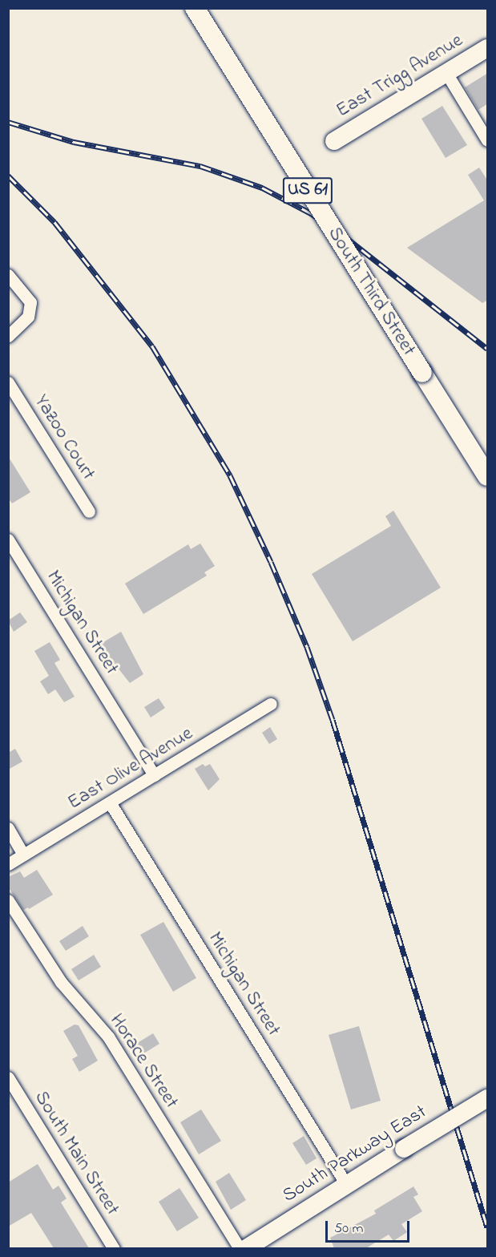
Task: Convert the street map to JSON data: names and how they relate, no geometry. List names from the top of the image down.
{
  "streets": {
    "main road": [
      "East Trigg Avenue",
      "US 61",
      "South Third Street",
      "South Parkway East"
    ],
    "street": [
      "Yazoo Court",
      "Michigan Street",
      "East Olive Avenue",
      "Horace Street",
      "South Main Street"
    ]
  },
  "crossings": [
    ["Michigan Street", "East Olive Avenue"],
    ["Michigan Street", "South Parkway East"]
  ],
  "scale_bar": "50 m"
}
